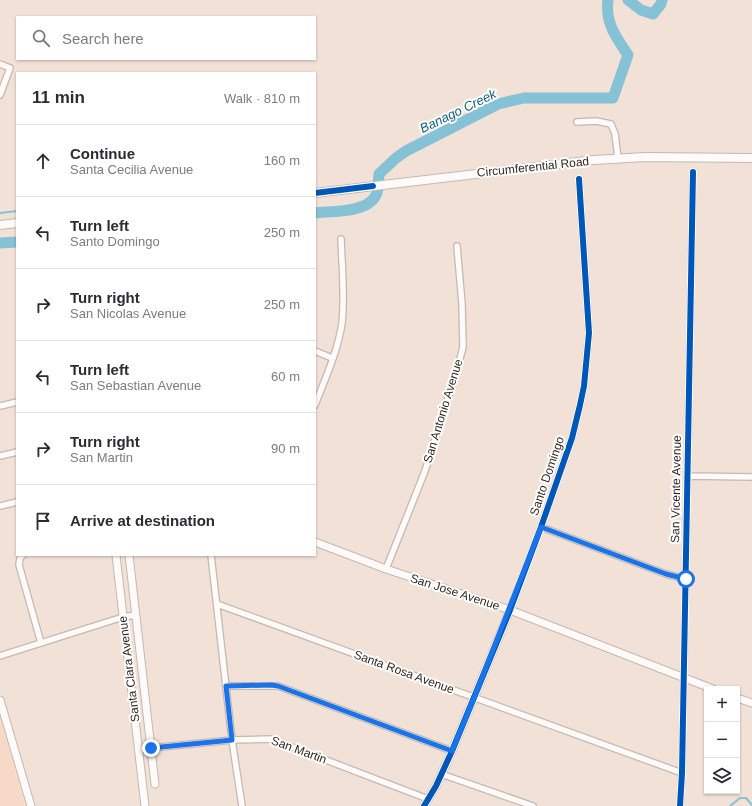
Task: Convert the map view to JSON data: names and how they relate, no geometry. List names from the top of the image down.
{
  "streets": {
    "main road": ["Circumferential Road"],
    "street": [
      "San Antonio Avenue",
      "Santo Domingo",
      "San Vicente Avenue",
      "San Jose Avenue",
      "Santa Clara Avenue",
      "Santa Rosa Avenue",
      "San Martin"
    ]
  },
  "crossings": [
    ["San Antonio Avenue", "San Jose Avenue"],
    ["Santo Domingo", "San Jose Avenue"],
    ["Santo Domingo", "Santa Rosa Avenue"],
    ["Santo Domingo", "San Martin"],
    ["San Vicente Avenue", "San Jose Avenue"],
    ["San Vicente Avenue", "Santa Rosa Avenue"],
    ["Santa Clara Avenue", "San Martin"]
  ],
  "water": ["Banago Creek"],
  "page": {
    "search": "Search here",
    "heading": ["11 min", "Walk · 810 m"],
    "list": [
      ["Continue", "Santa Cecilia Avenue", "160 m"],
      ["Turn left", "Santo Domingo", "250 m"],
      ["Turn right", "San Nicolas Avenue", "250 m"],
      ["Turn left", "San Sebastian Avenue", "60 m"],
      ["Turn right", "San Martin", "90 m"],
      "Arrive at destination"
    ],
    "map_buttons": ["+", "−"]
  }
}
